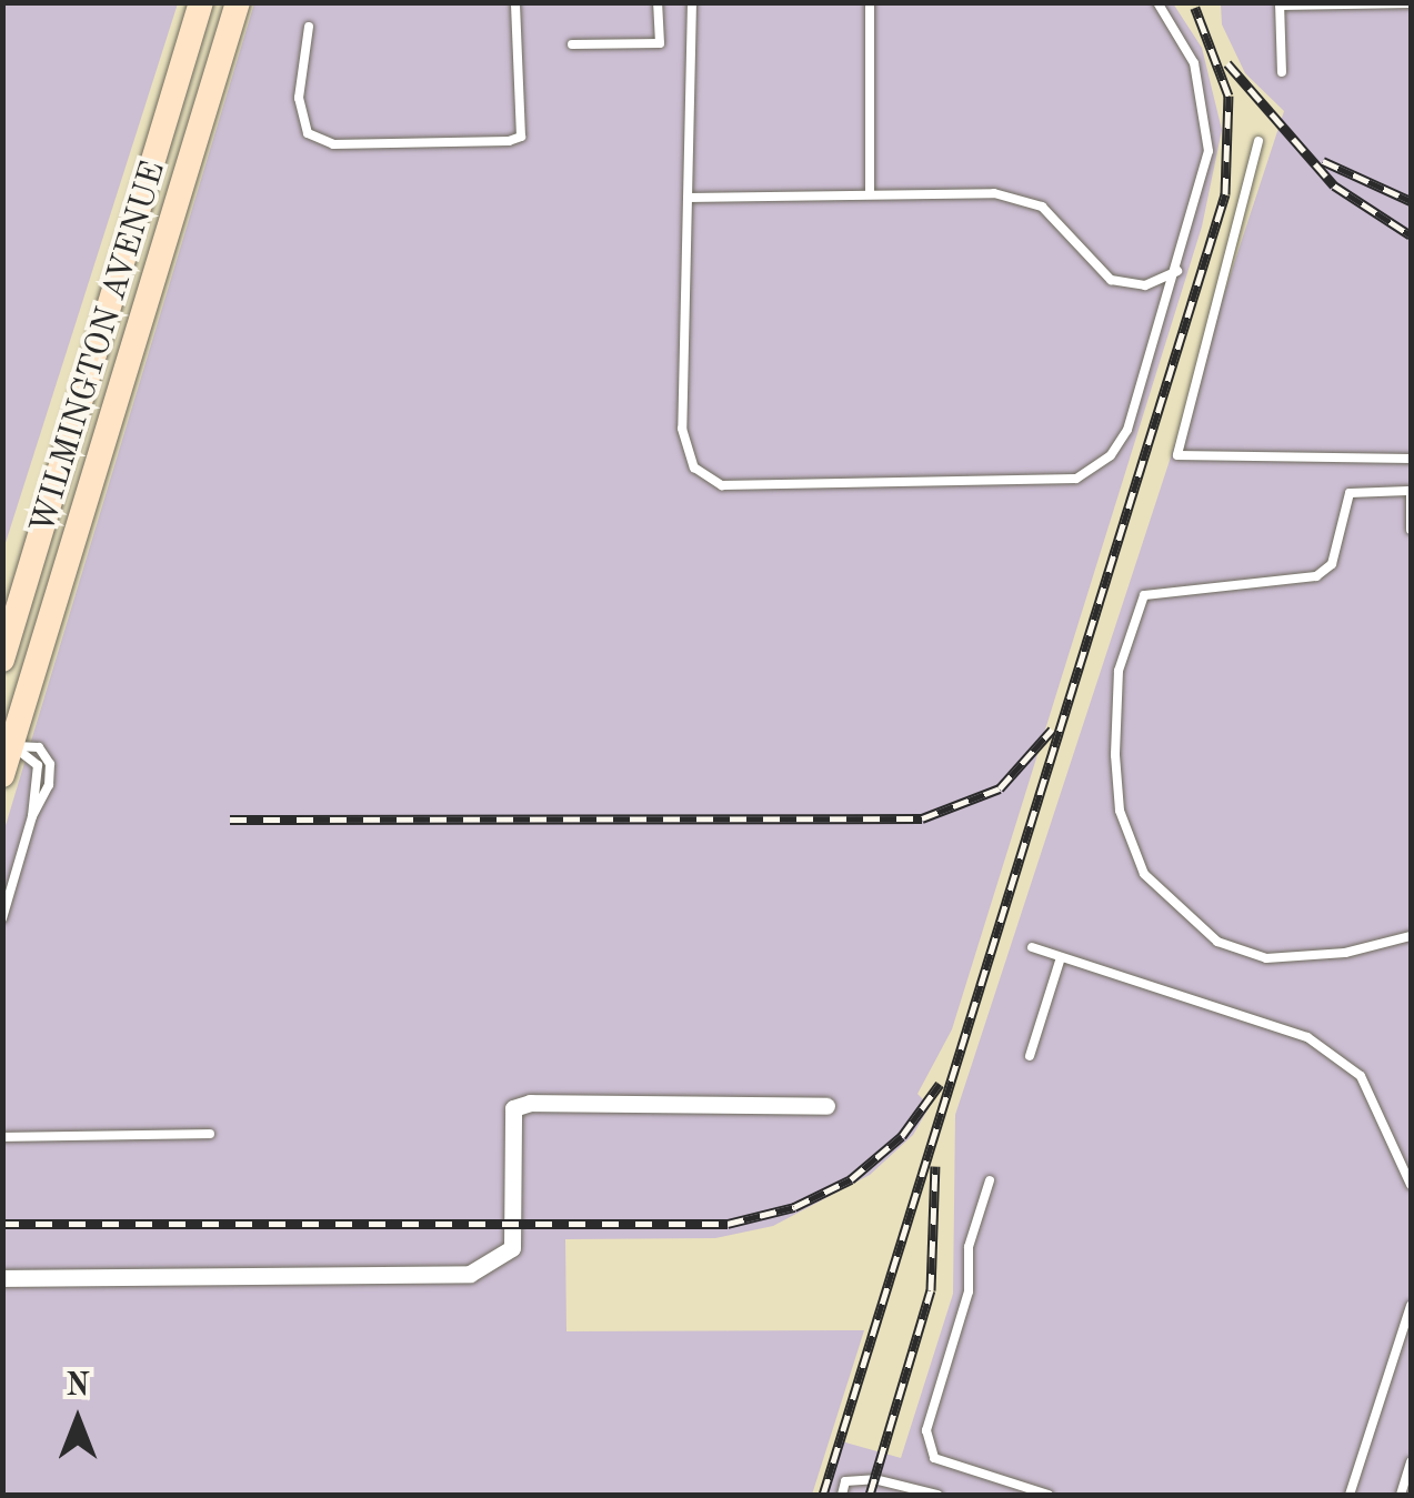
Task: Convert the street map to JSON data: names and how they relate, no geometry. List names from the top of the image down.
{
  "streets": {
    "main road": ["WILMINGTON AVENUE"]
  },
  "north": "top"
}
